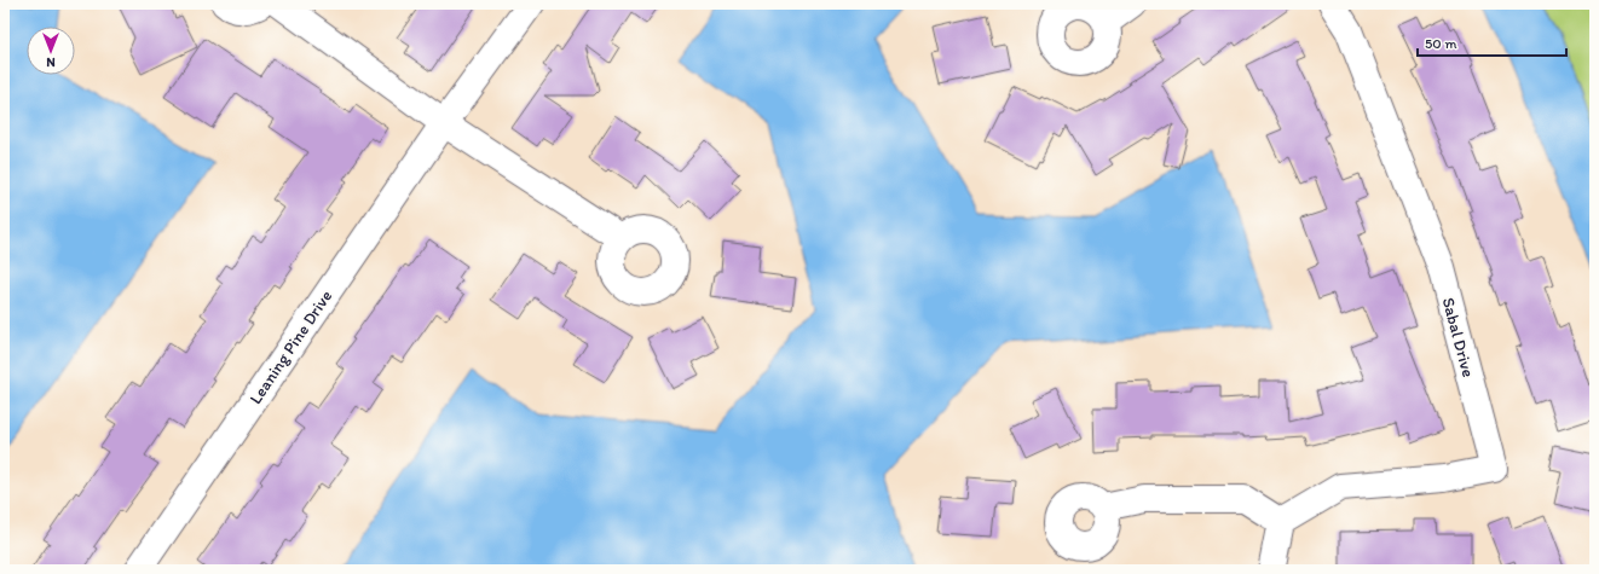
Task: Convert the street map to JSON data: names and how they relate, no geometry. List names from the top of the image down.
{
  "streets": {
    "street": ["Sabal Drive", "Leaning Pine Drive"]
  },
  "scale_bar": "50 m",
  "north": "bottom"
}
